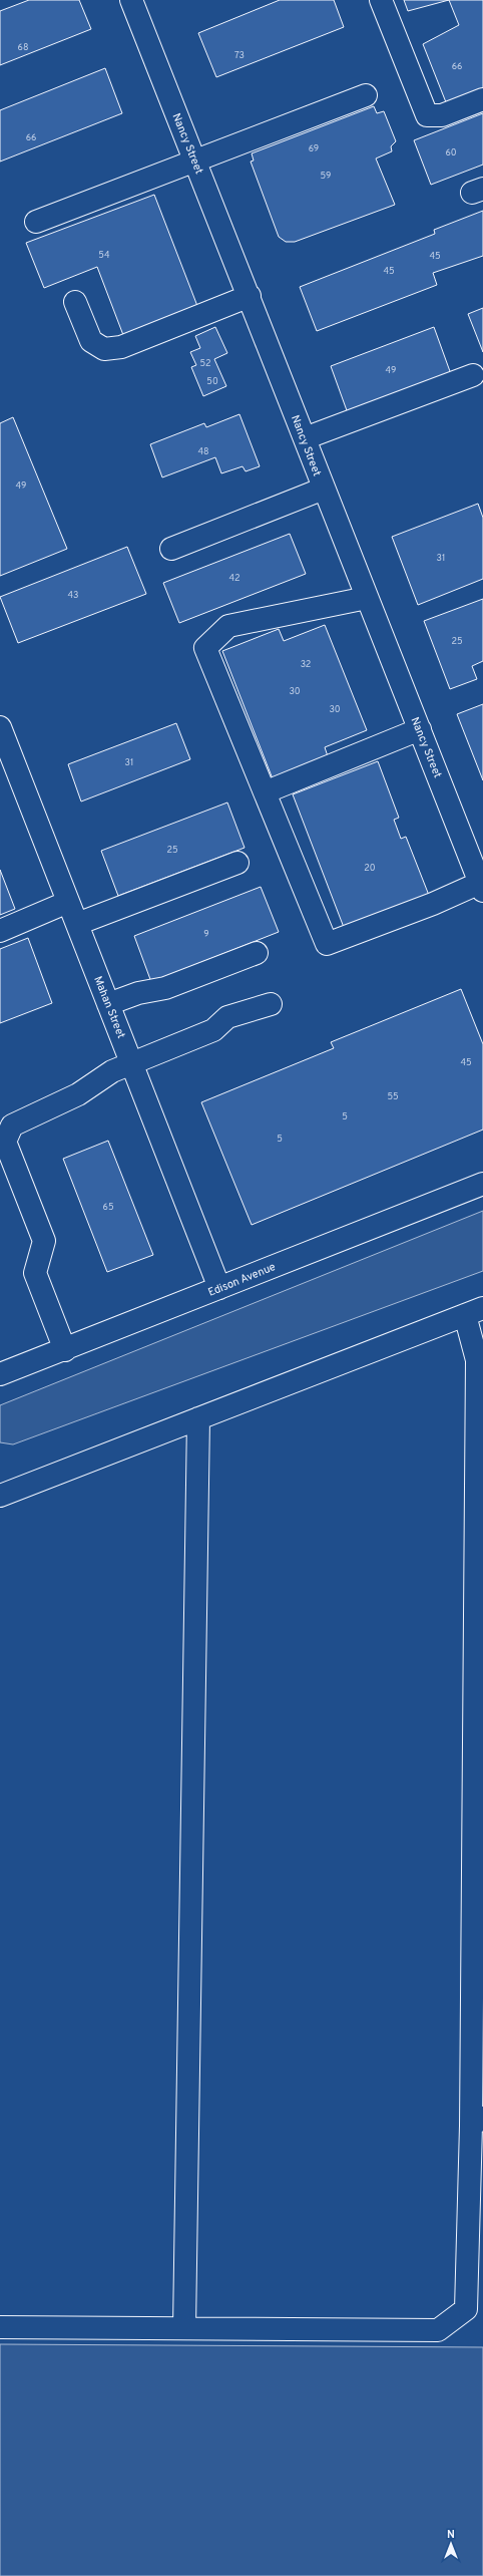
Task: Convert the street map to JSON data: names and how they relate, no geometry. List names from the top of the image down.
{
  "streets": {
    "street": ["Nancy Street", "Mahan Street", "Edison Avenue"]
  },
  "crossings": [
    ["Mahan Street", "Edison Avenue"]
  ],
  "house_numbers": [
    "68",
    "73",
    "66",
    "66",
    "69",
    "60",
    "59",
    "54",
    "45",
    "45",
    "52",
    "49",
    "50",
    "48",
    "49",
    "31",
    "42",
    "43",
    "25",
    "32",
    "30",
    "30",
    "31",
    "25",
    "20",
    "9",
    "45",
    "55",
    "5",
    "5",
    "65"
  ],
  "north": "top"
}
